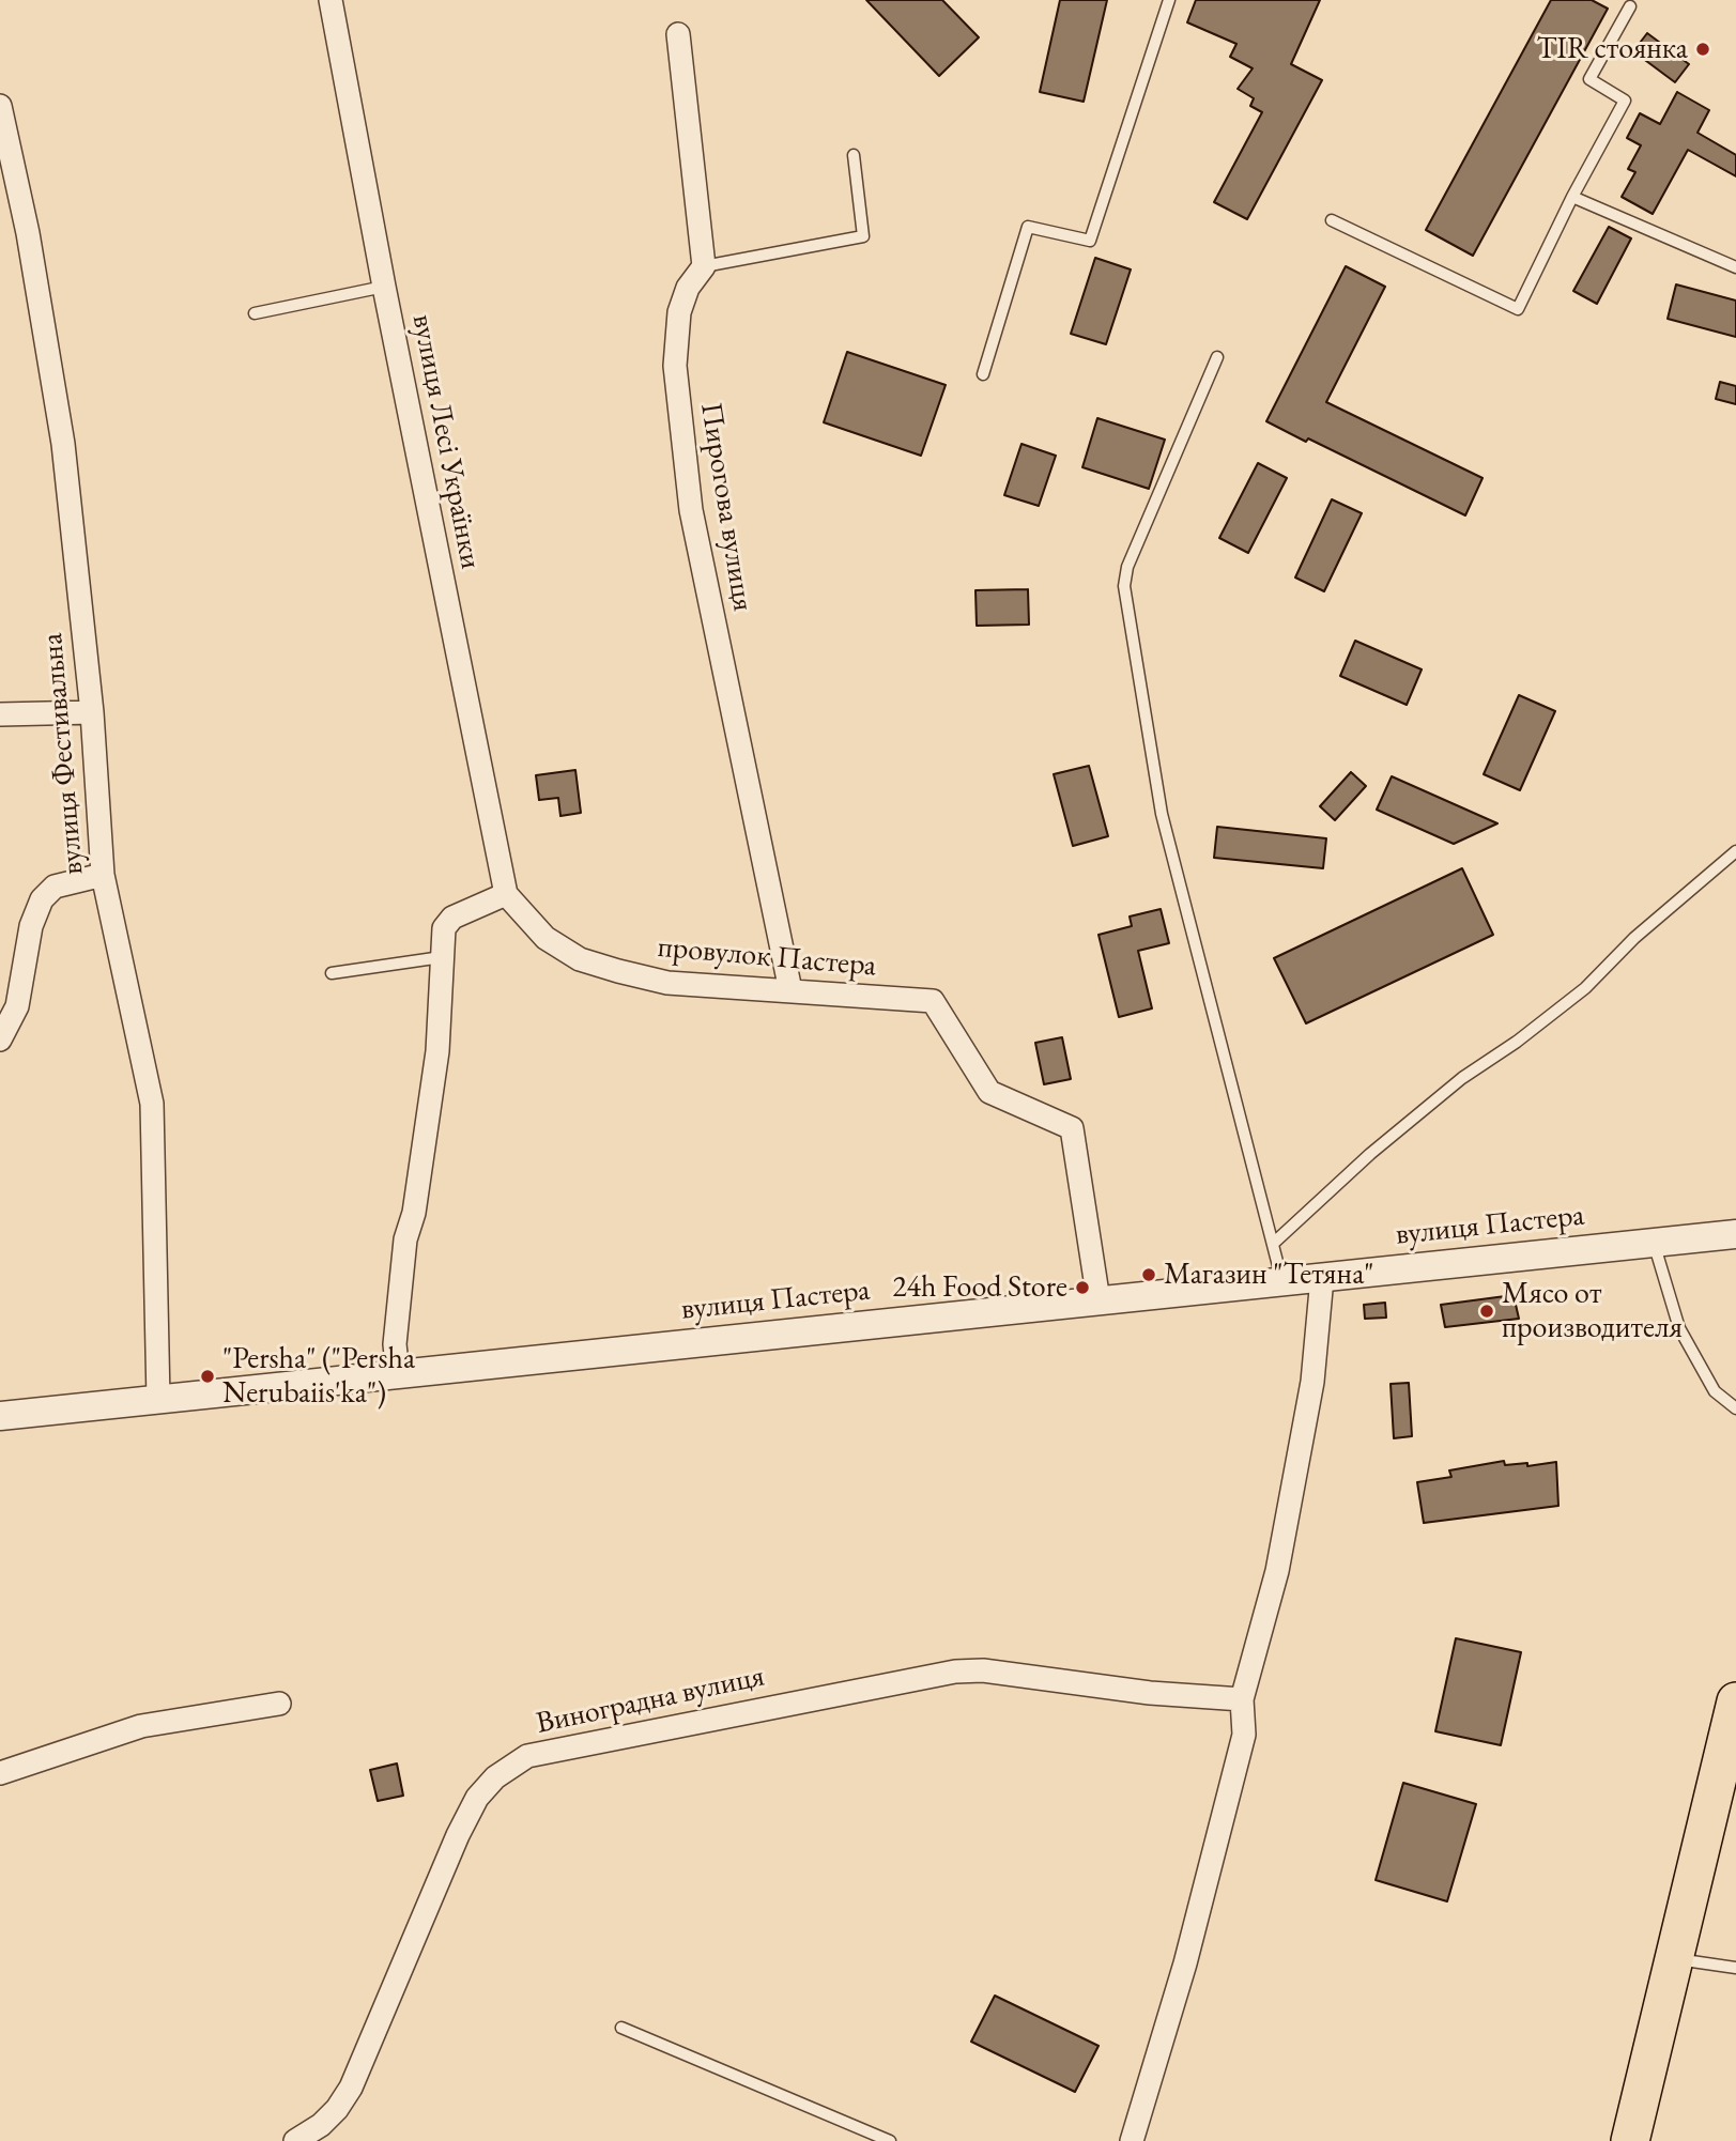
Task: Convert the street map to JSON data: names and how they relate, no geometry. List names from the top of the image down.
{
  "streets": {
    "street": [
      "вулиця Лесі Українки",
      "Пирогова вулиця",
      "вулиця Фестивальна",
      "провулок Пастера",
      "вулиця Пастера",
      "Виноградна вулиця"
    ]
  },
  "crossings": [
    ["вулиця Лесі Українки", "провулок Пастера"],
    ["Пирогова вулиця", "провулок Пастера"],
    ["вулиця Фестивальна", "вулиця Пастера"],
    ["провулок Пастера", "вулиця Пастера"]
  ],
  "places": [
    "TIR стоянка",
    "Магазин \"Тетяна\"",
    "24h Food Store",
    "Мясо от производителя",
    "\"Persha\" (\"Persha Nerubaiis'ka\")"
  ]
}
